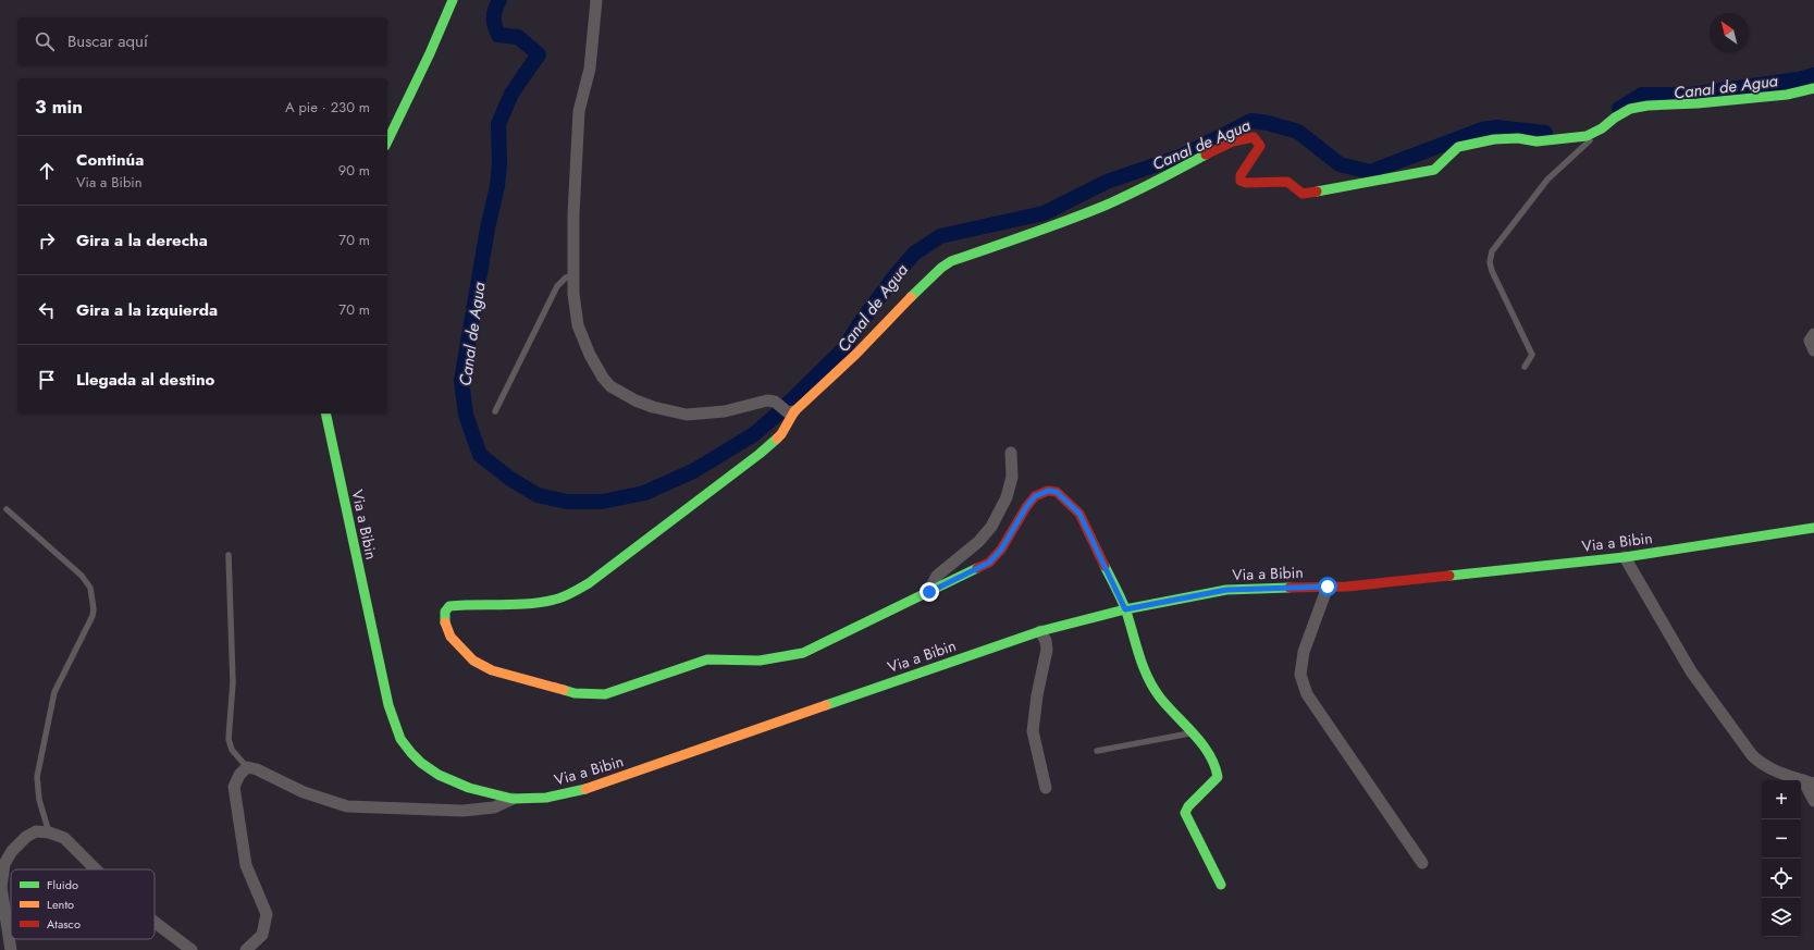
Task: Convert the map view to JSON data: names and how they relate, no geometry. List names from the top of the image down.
{
  "streets": {
    "street": ["Via a Bibin"]
  },
  "water": ["Canal de Agua"],
  "legend": ["Fluido", "Lento", "Atasco"],
  "north": "top left",
  "page": {
    "search": "Buscar aquí",
    "heading": ["3 min", "A pie · 230 m"],
    "list": [
      ["Continúa", "Via a Bibin", "90 m"],
      ["Gira a la derecha", "70 m"],
      ["Gira a la izquierda", "70 m"],
      "Llegada al destino"
    ],
    "map_buttons": ["+", "−"]
  }
}
